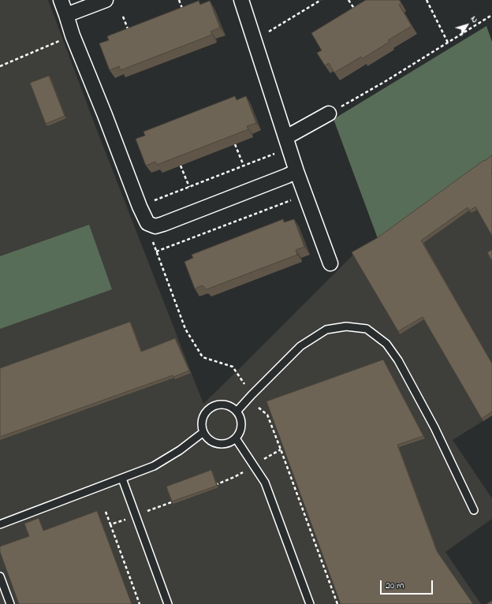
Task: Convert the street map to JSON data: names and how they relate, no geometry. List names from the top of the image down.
{
  "scale_bar": "20 m",
  "north": "top right"
}
